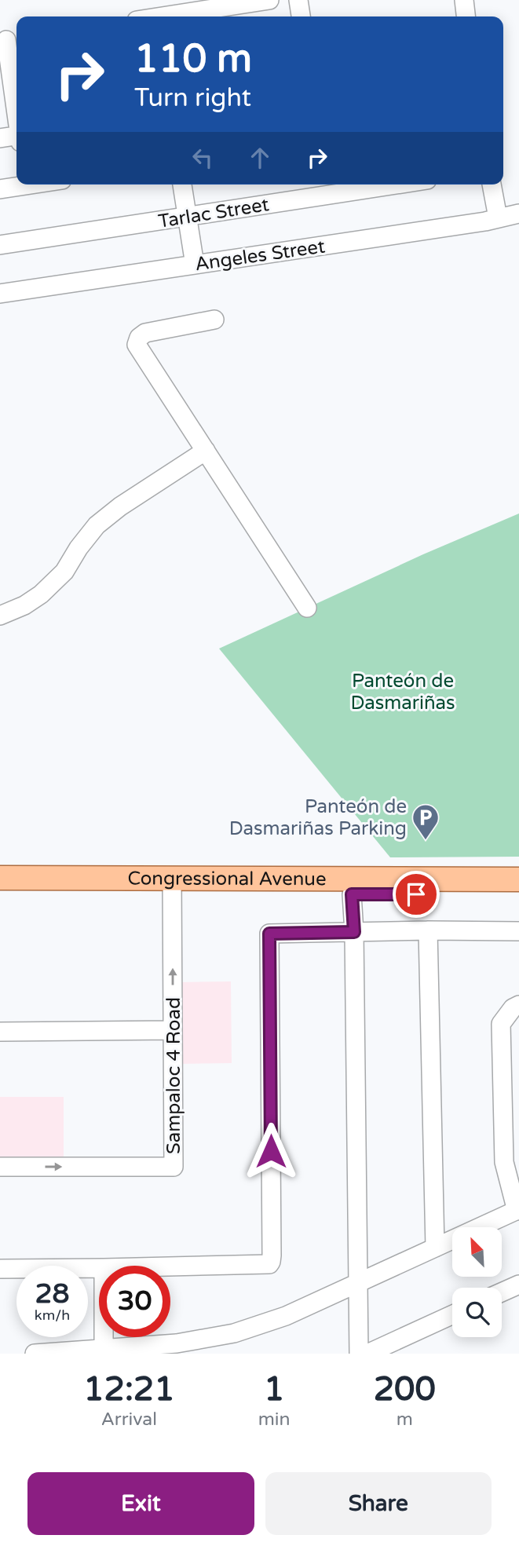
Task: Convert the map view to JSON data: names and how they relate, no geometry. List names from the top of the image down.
{
  "streets": {
    "main road": ["Congressional Avenue"],
    "street": ["Tarlac Street", "Angeles Street", "Sampaloc 4 Road"]
  },
  "crossings": [
    ["Congressional Avenue", "Sampaloc 4 Road"]
  ],
  "parks": ["Panteón de Dasmariñas"],
  "places": {
    "parking": ["Panteón de Dasmariñas Parking"]
  },
  "north": "top left",
  "page": {
    "turn": ["110 m", "Turn right"],
    "speed": "28 km/h",
    "limit": "30",
    "eta": [
      "12:21",
      "Arrival",
      "1",
      "min",
      "200",
      "m"
    ],
    "buttons": ["Exit", "Share"]
  }
}
